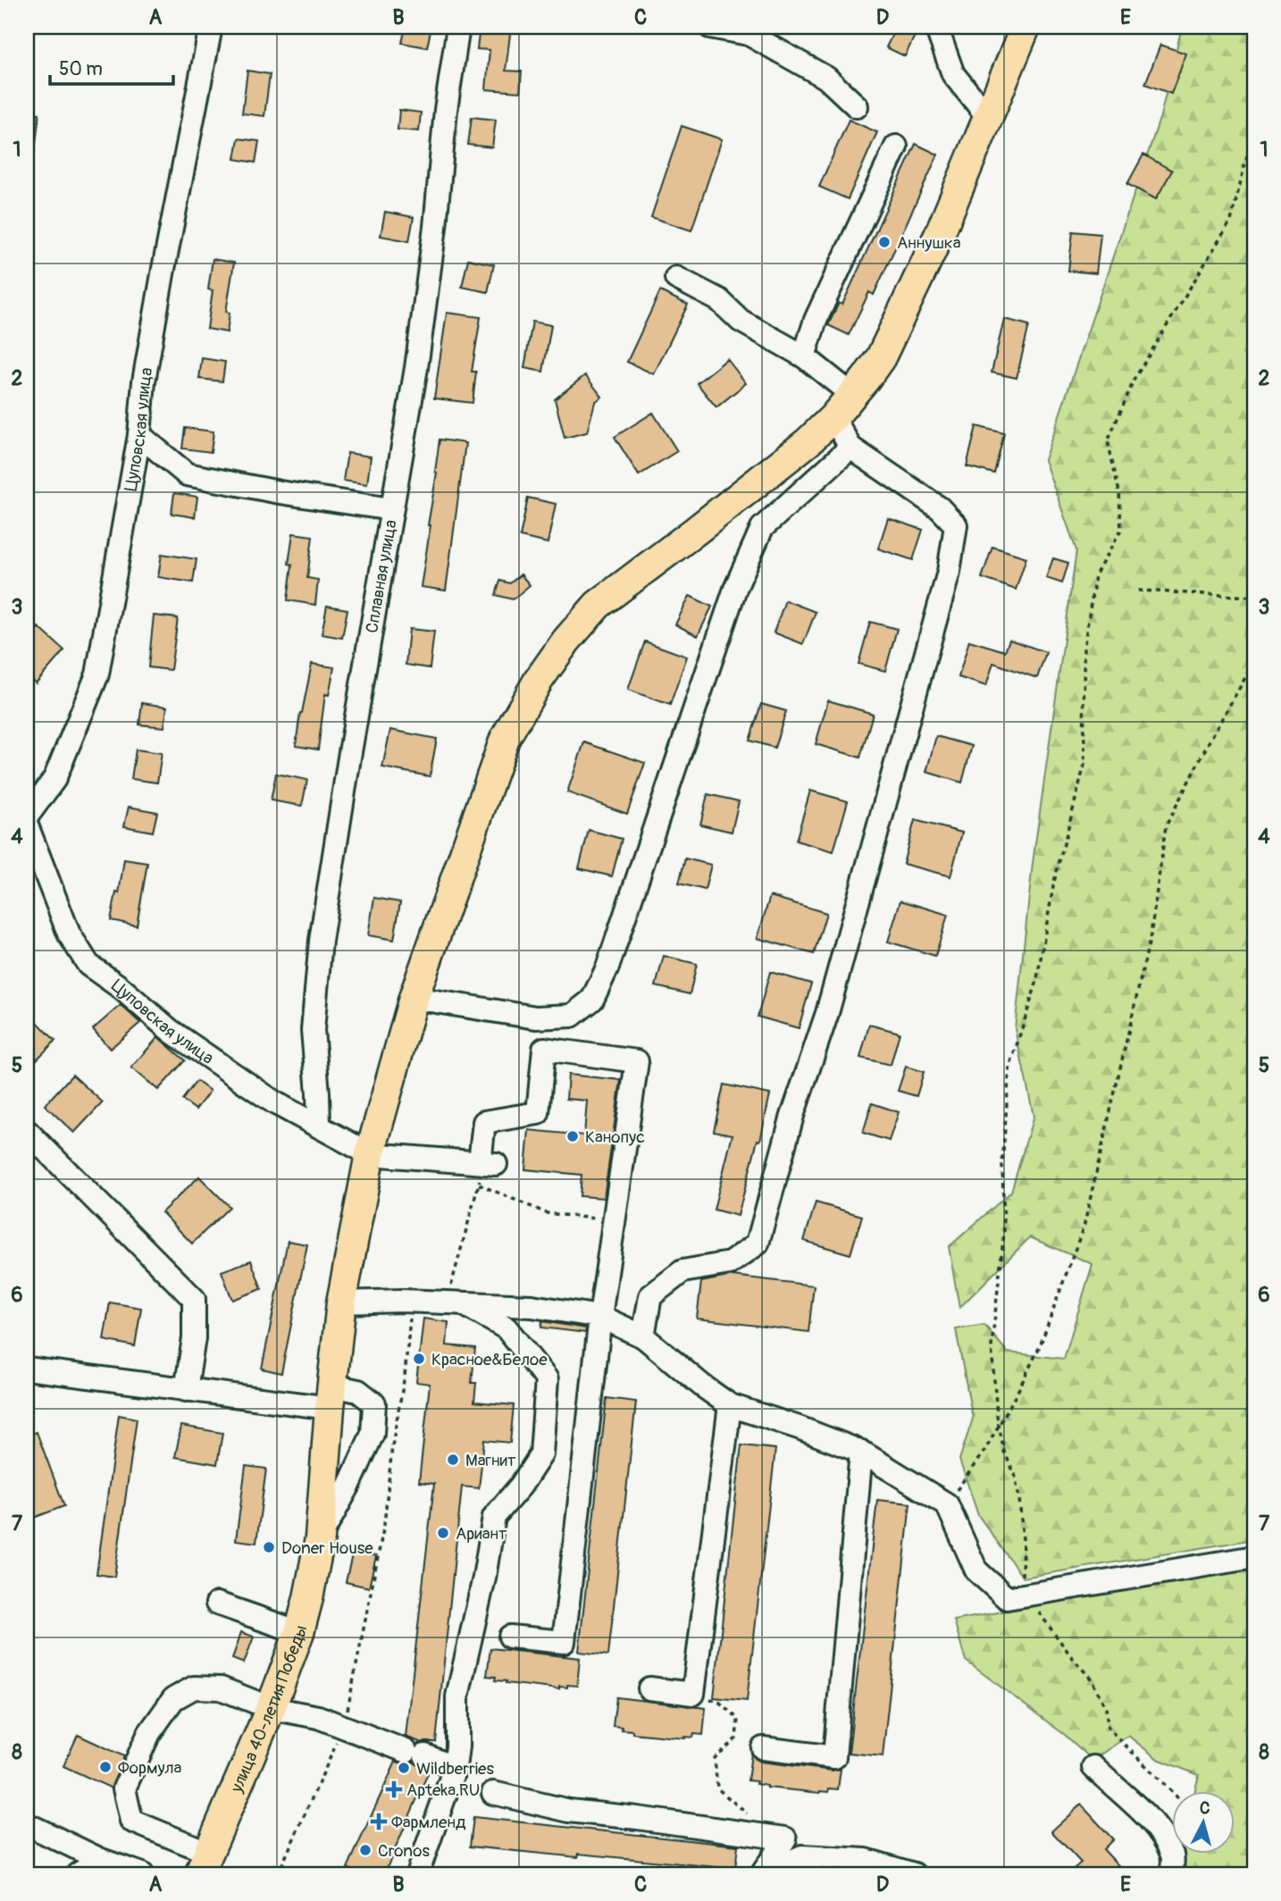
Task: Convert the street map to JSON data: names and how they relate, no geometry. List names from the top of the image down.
{
  "streets": {
    "main road": ["улица 40-летия Победы"],
    "street": ["Цуповская улица", "Сплавная улица"]
  },
  "crossings": [
    ["Цуповская улица", "Сплавная улица"],
    ["Цуповская улица", "улица 40-летия Победы"]
  ],
  "places": {
    "other": [
      "Аннушка",
      "Канопус",
      "Красное&Белое",
      "Магнит",
      "Ариант",
      "Doner House",
      "Формула",
      "Wildberries",
      "Cronos"
    ],
    "health": ["Apteka.RU", "Фармленд"]
  },
  "scale_bar": "50 m",
  "north": "top",
  "grid": {
    "columns": [
      "A",
      "B",
      "C",
      "D",
      "E"
    ],
    "rows": [
      "1",
      "2",
      "3",
      "4",
      "5",
      "6",
      "7",
      "8"
    ]
  }
}
